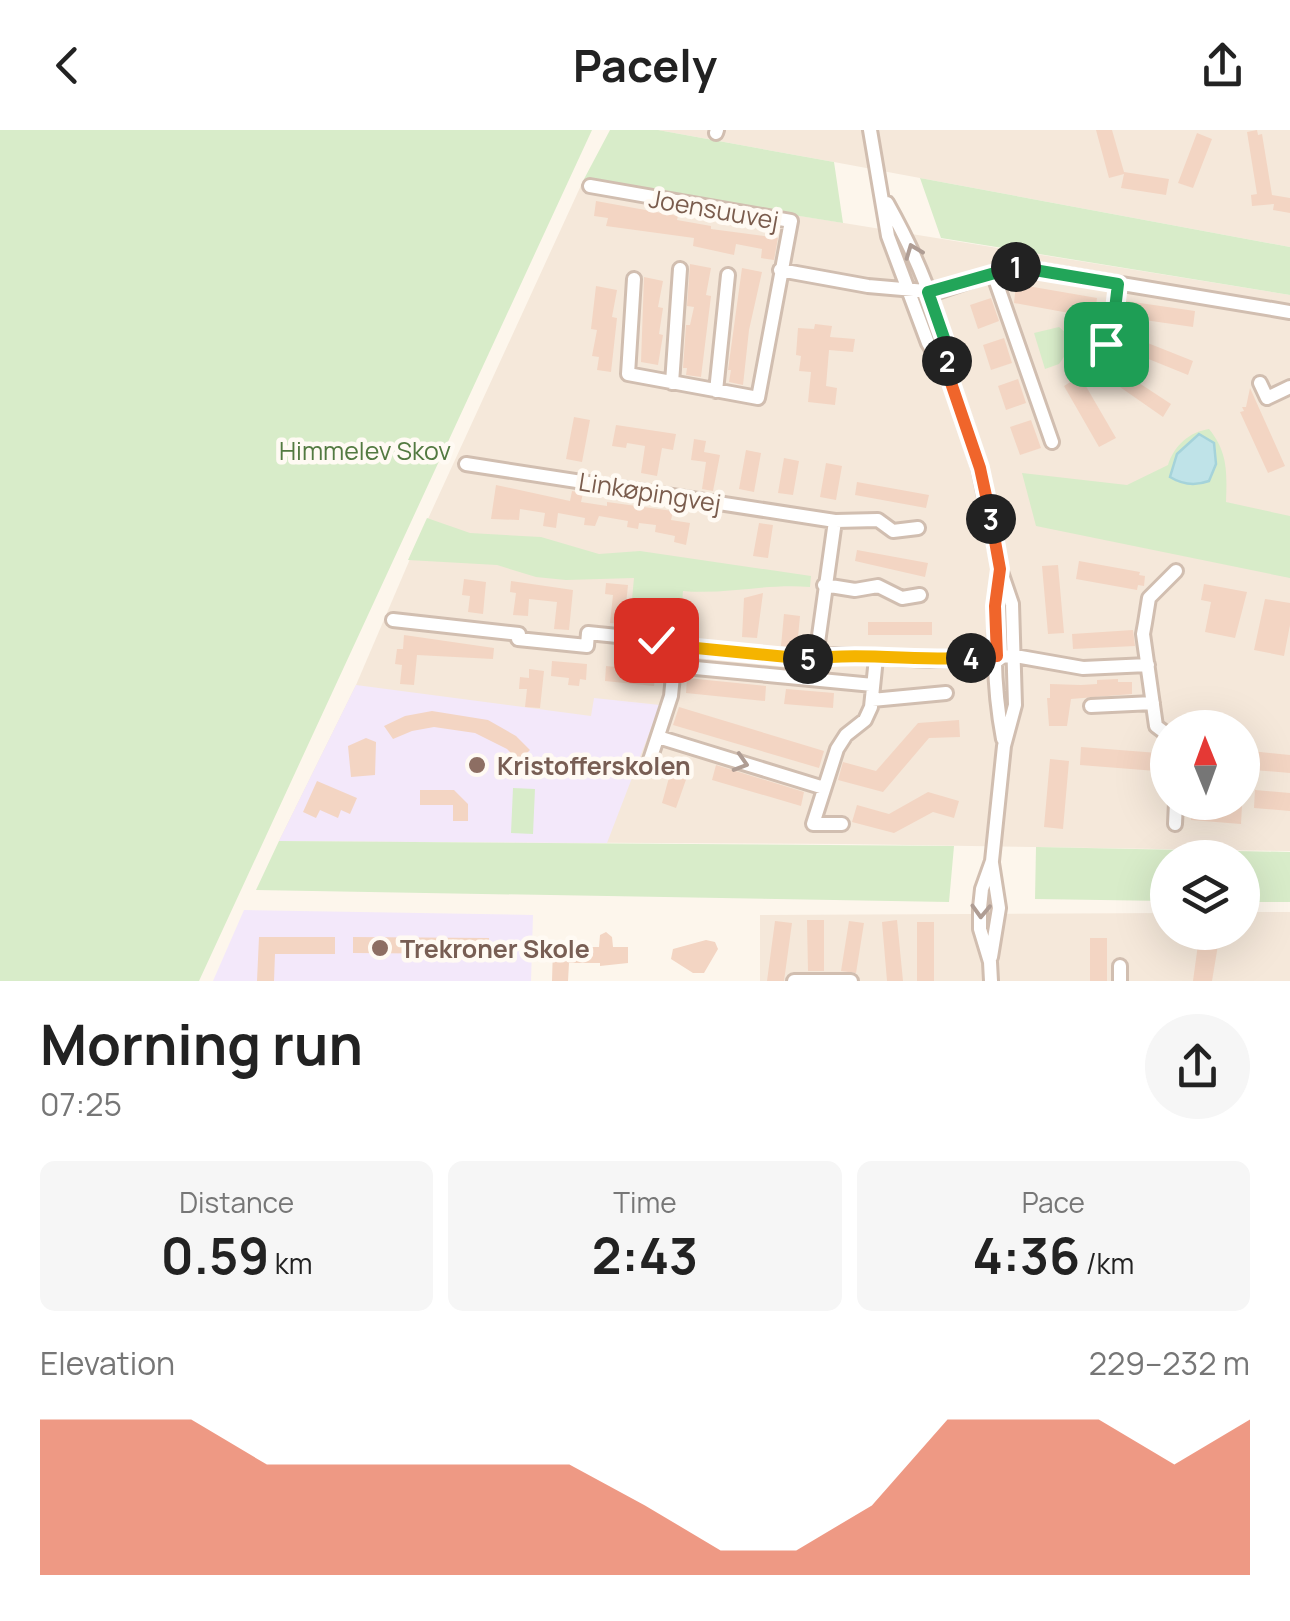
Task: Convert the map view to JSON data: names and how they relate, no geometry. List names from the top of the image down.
{
  "streets": {
    "street": ["Joensuuvej", "Linkøpingvej"]
  },
  "parks": ["Himmelev Skov"],
  "places": ["Kristofferskolen", "Trekroner Skole"],
  "north": "top",
  "page": {
    "header": "Pacely",
    "pins": [
      "1",
      "2",
      "3",
      "4",
      "5"
    ],
    "heading": ["Morning run", "07:25"],
    "stats": [
      ["Distance", "0.59 km"],
      ["Time", "2:43"],
      ["Pace", "4:36 /km"]
    ],
    "chart": ["Elevation", "229–232 m"]
  }
}
